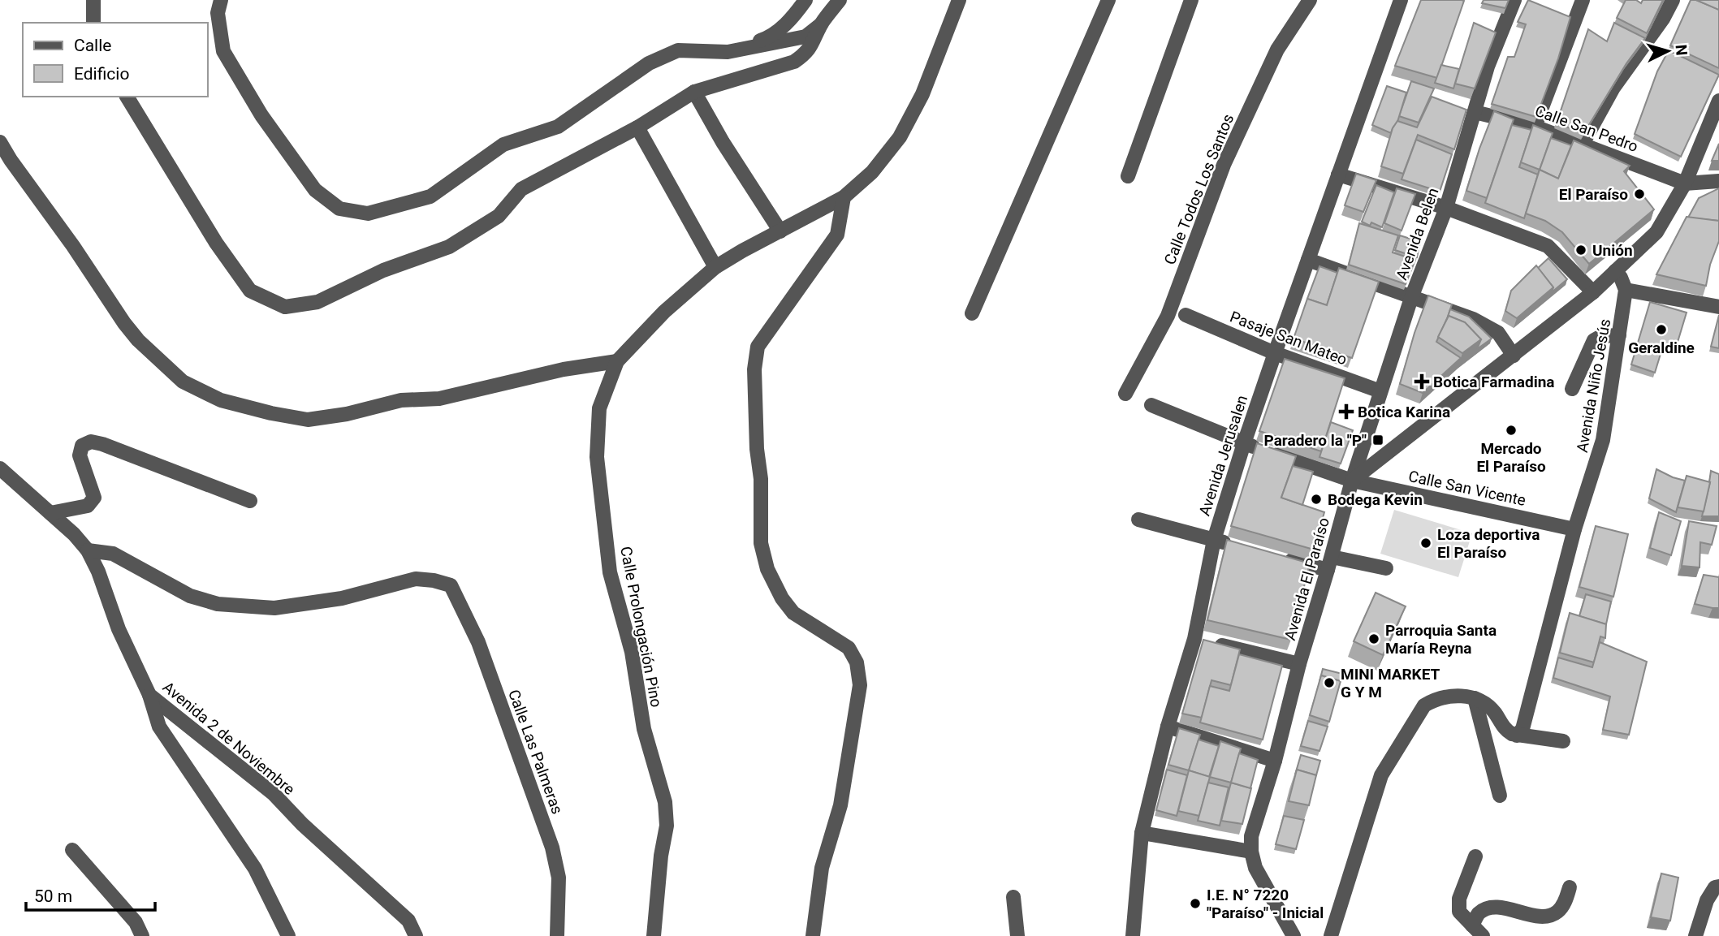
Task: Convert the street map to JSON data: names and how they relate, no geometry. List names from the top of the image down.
{
  "streets": {
    "street": [
      "Calle San Pedro",
      "Calle Todos Los Santos",
      "Avenida Belen",
      "Pasaje San Mateo",
      "Avenida Niño Jesús",
      "Avenida Jerusalen",
      "Calle San Vicente",
      "Avenida El Paraíso",
      "Calle Prolongación Pino",
      "Avenida 2 de Noviembre",
      "Calle Las Palmeras"
    ]
  },
  "crossings": [
    ["Calle San Pedro", "Avenida Belen"],
    ["Avenida Belen", "Pasaje San Mateo"],
    ["Avenida Belen", "Calle San Vicente"],
    ["Avenida Belen", "Avenida El Paraíso"],
    ["Pasaje San Mateo", "Avenida Jerusalen"],
    ["Avenida Niño Jesús", "Calle San Vicente"],
    ["Avenida Jerusalen", "Calle San Vicente"],
    ["Calle San Vicente", "Avenida El Paraíso"],
    ["Avenida 2 de Noviembre", "Calle Las Palmeras"]
  ],
  "places": {
    "other": [
      "El Paraíso",
      "Unión",
      "Geraldine",
      "Mercado El Paraíso",
      "Bodega Kevin",
      "Loza deportiva El Paraíso",
      "Parroquia Santa María Reyna",
      "MINI MARKET G Y M",
      "I.E. N° 7220 \"Paraíso\" - Inicial"
    ],
    "health": ["Botica Farmadina", "Botica Karina"],
    "transit": ["Paradero la \"P\""]
  },
  "legend": ["Calle", "Edificio"],
  "scale_bar": "50 m",
  "north": "right"
}
